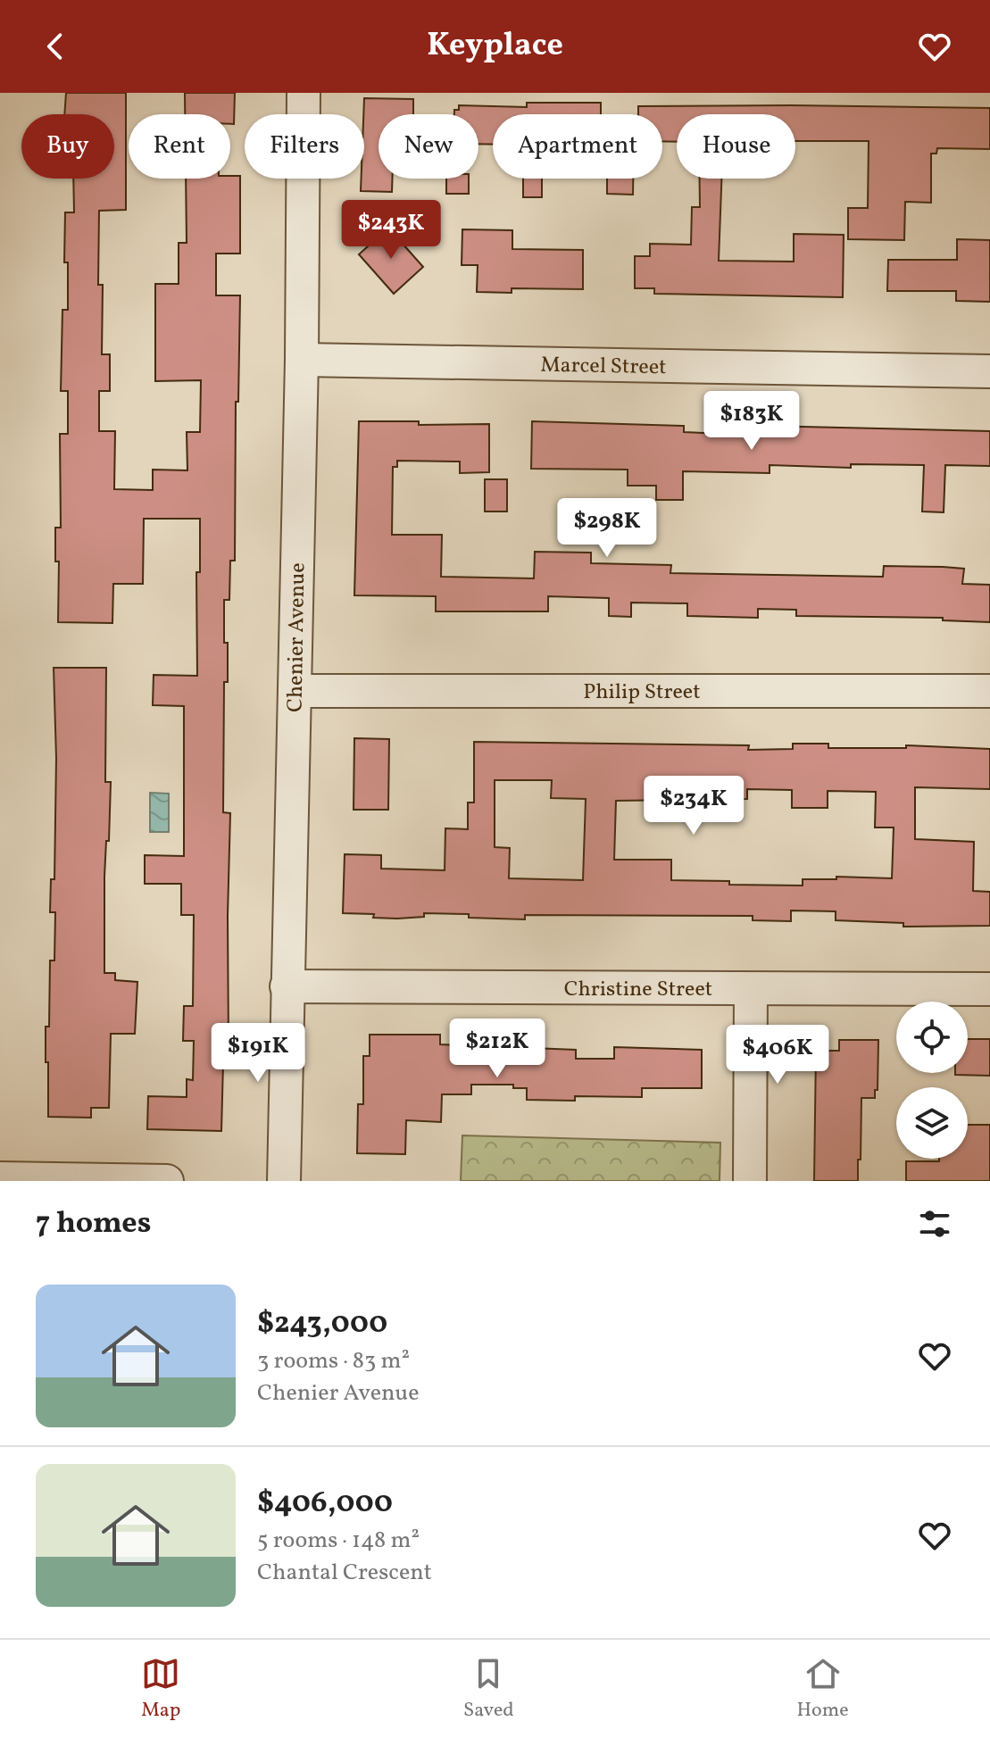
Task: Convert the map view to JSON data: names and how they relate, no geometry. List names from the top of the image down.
{
  "streets": {
    "street": [
      "Marcel Street",
      "Chenier Avenue",
      "Philip Street",
      "Christine Street"
    ]
  },
  "crossings": [
    ["Marcel Street", "Chenier Avenue"],
    ["Chenier Avenue", "Philip Street"],
    ["Chenier Avenue", "Christine Street"]
  ],
  "page": {
    "header": "Keyplace",
    "chip": [
      "Buy",
      "Rent",
      "Filters",
      "New",
      "Apartment",
      "House"
    ],
    "price": [
      "$243K",
      "$183K",
      "$298K",
      "$234K",
      "$212K",
      "$191K",
      "$406K"
    ],
    "heading": "7 homes",
    "list": [
      {
        "name": "$243,000",
        "note": "3 rooms · 83 m² · Chenier Avenue"
      },
      {
        "name": "$406,000",
        "note": "5 rooms · 148 m² · Chantal Crescent"
      }
    ],
    "tabs": ["Map", "Saved", "Home"]
  }
}
